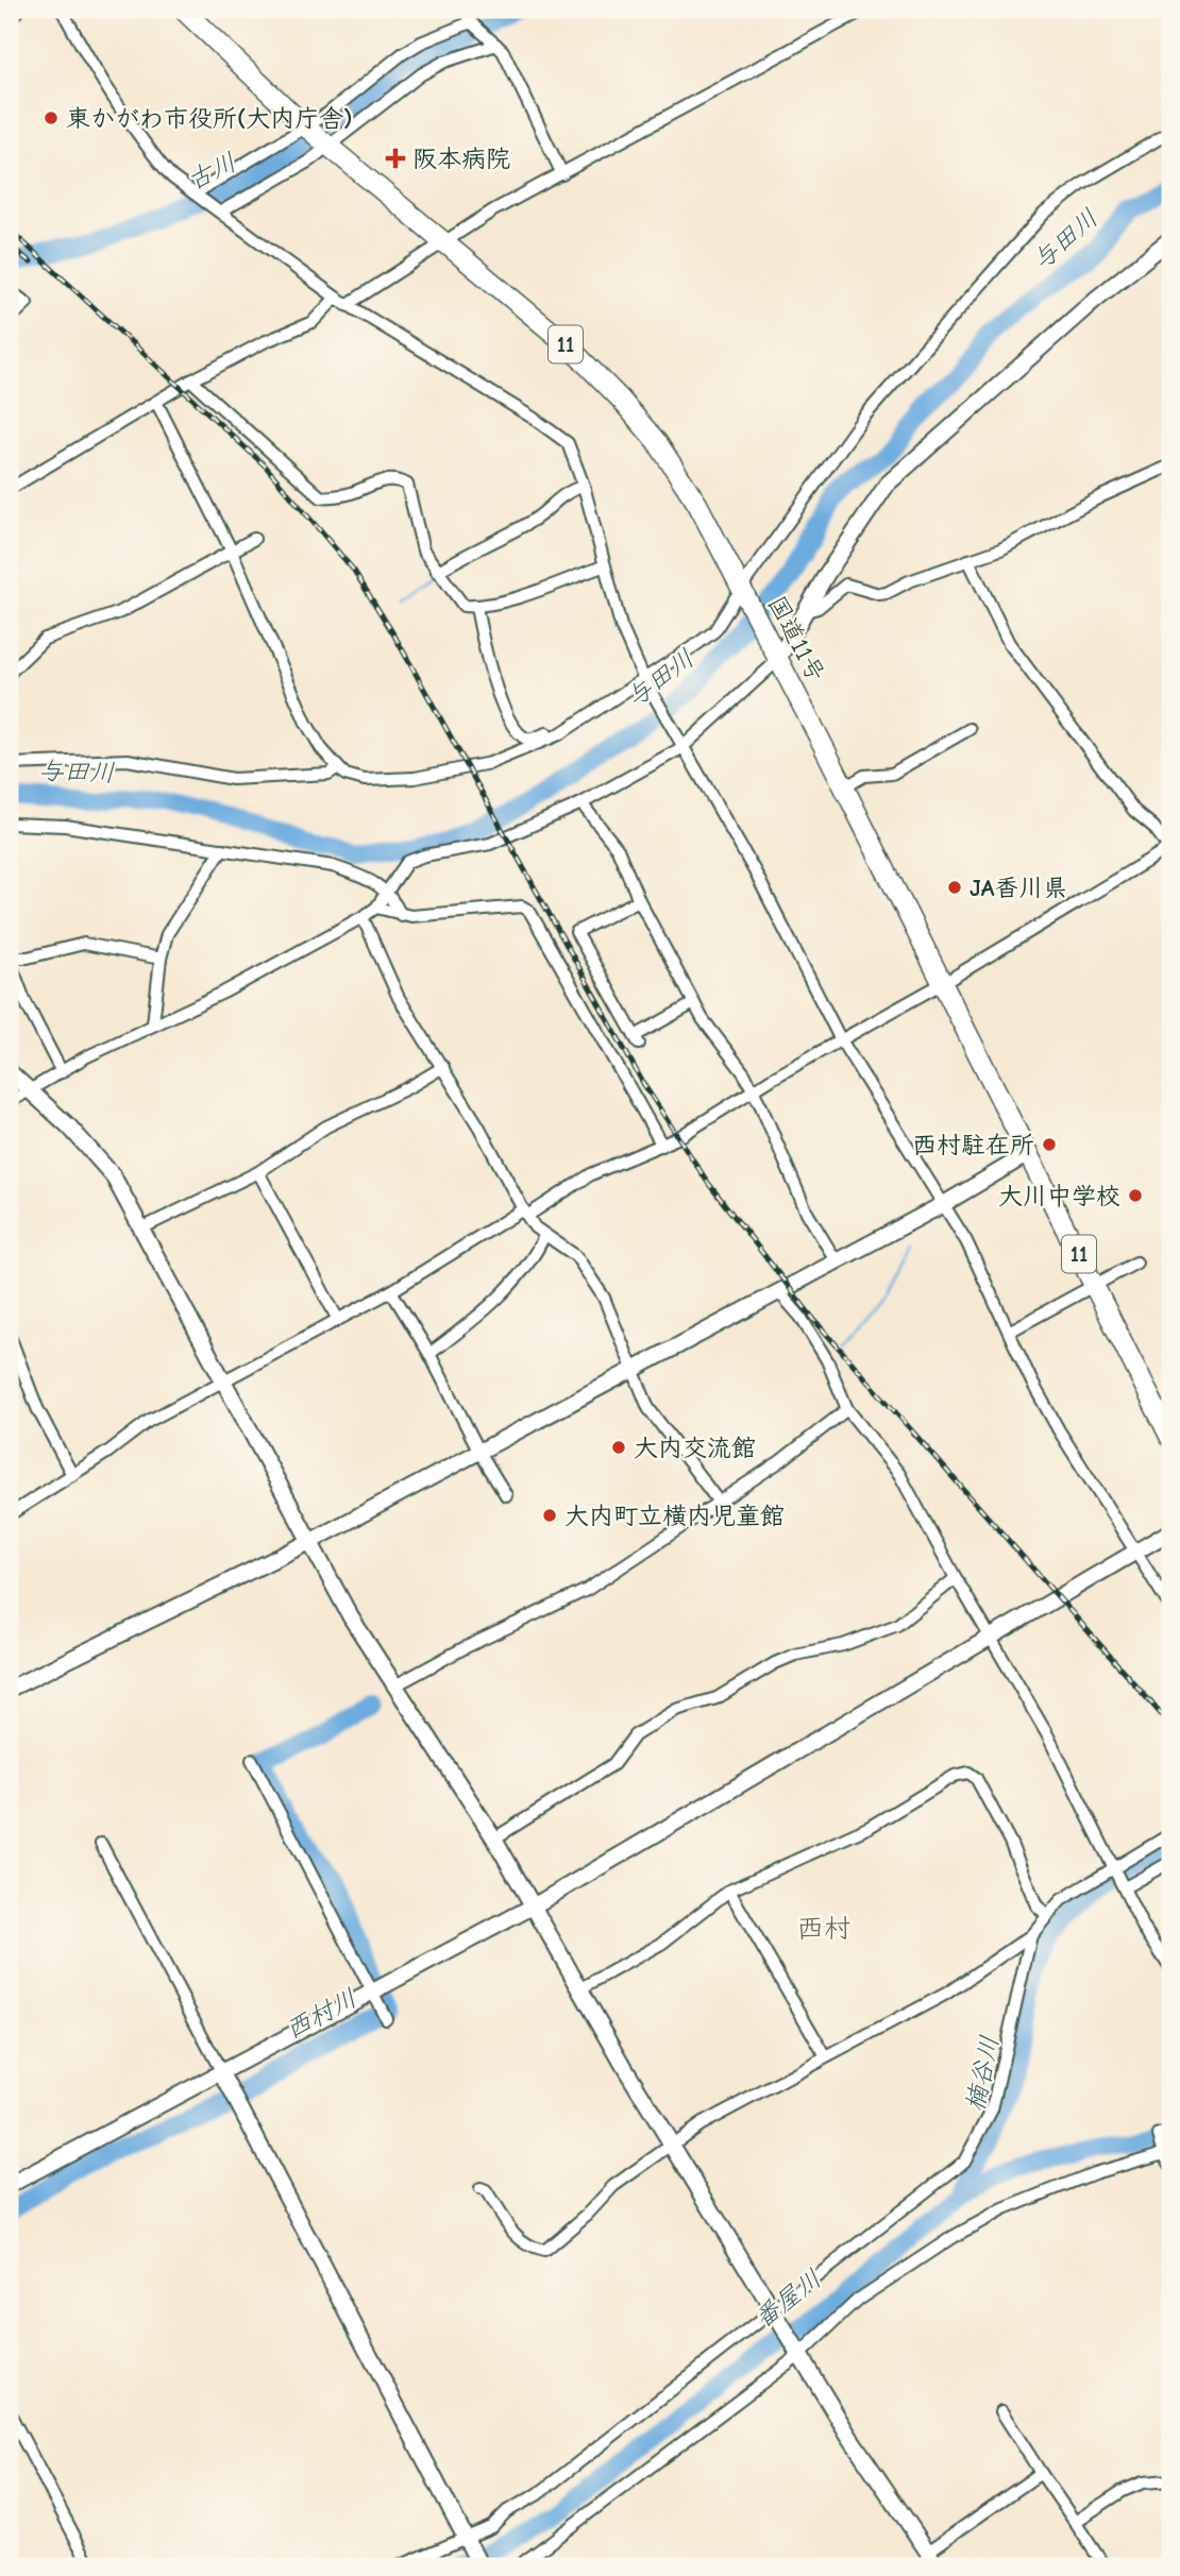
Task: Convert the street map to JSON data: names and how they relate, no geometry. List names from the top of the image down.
{
  "streets": {
    "highway": ["11", "国道11号"]
  },
  "districts": ["西村"],
  "water": [
    "古川",
    "与田川",
    "西村川",
    "楠谷川",
    "番屋川"
  ],
  "places": {
    "other": [
      "東かがわ市役所(大内庁舎)",
      "JA香川県",
      "西村駐在所",
      "大川中学校",
      "大内交流館",
      "大内町立横内児童館"
    ],
    "health": ["阪本病院"]
  }
}
